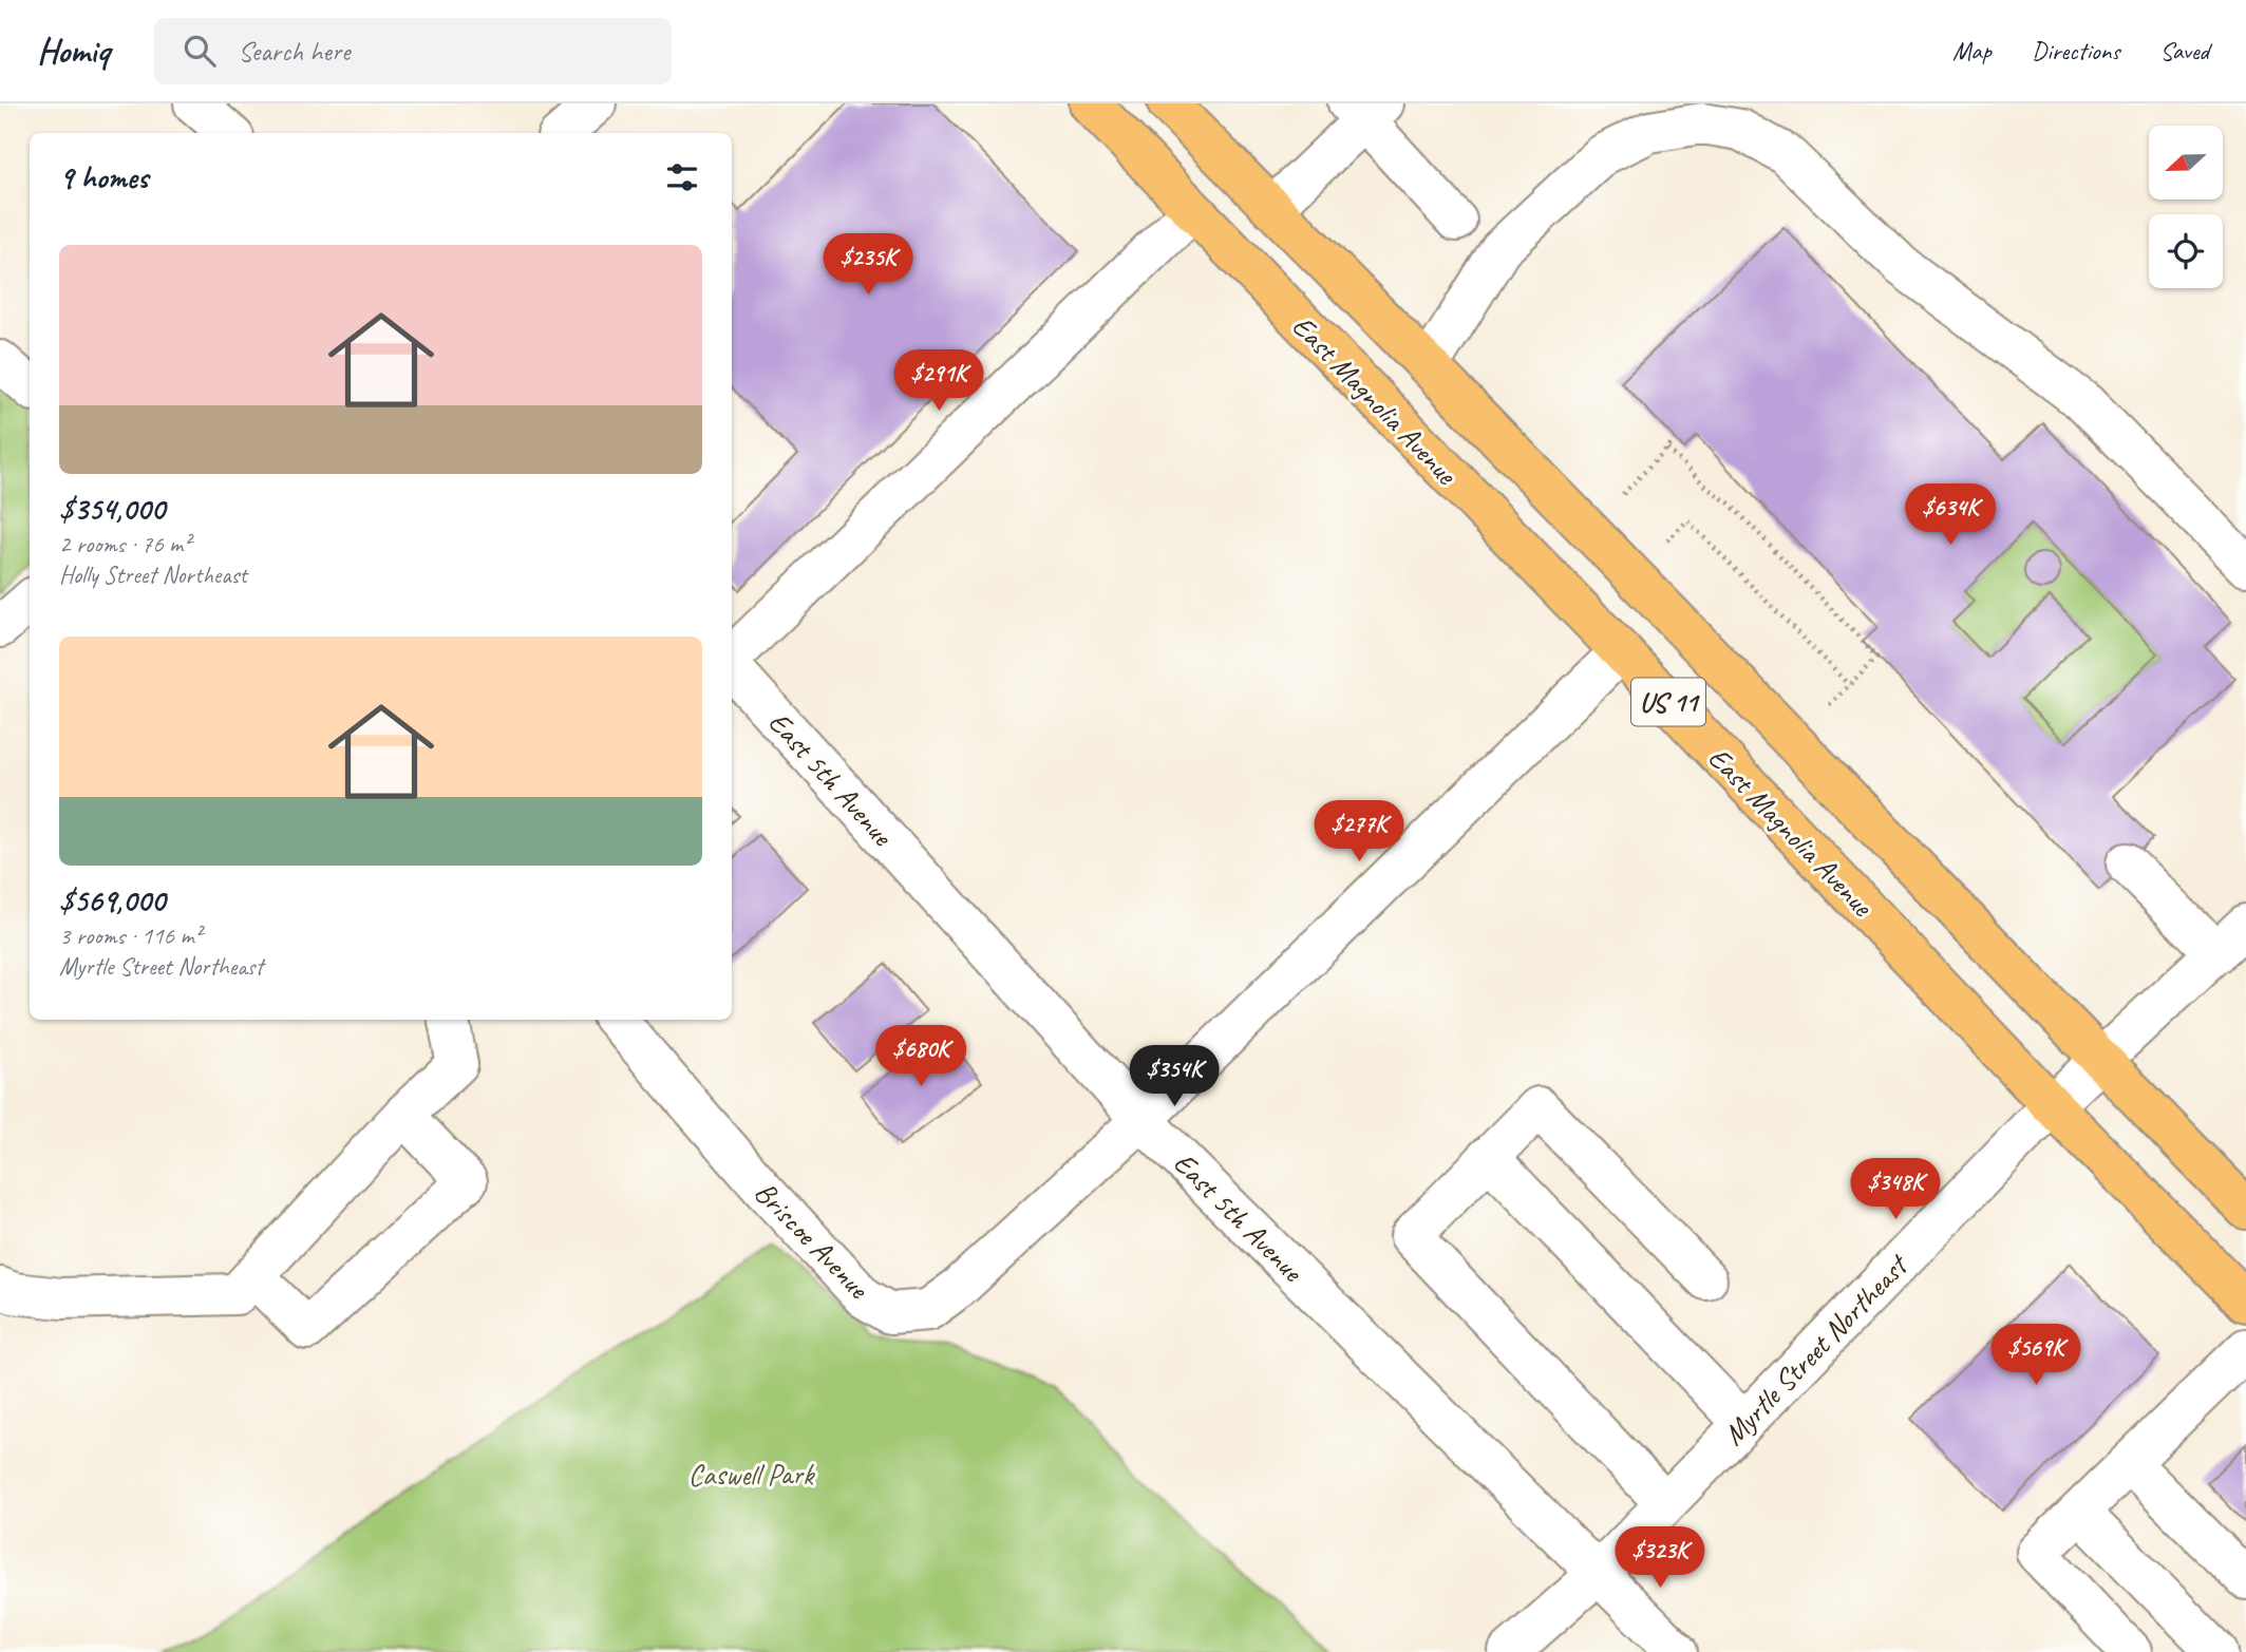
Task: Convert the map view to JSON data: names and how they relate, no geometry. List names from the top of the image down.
{
  "streets": {
    "main road": ["East Magnolia Avenue", "US 11"],
    "street": ["East 5th Avenue", "Briscoe Avenue", "Myrtle Street Northeast"]
  },
  "crossings": [
    ["East Magnolia Avenue", "Briscoe Avenue"],
    ["East Magnolia Avenue", "Myrtle Street Northeast"],
    ["East 5th Avenue", "Briscoe Avenue"],
    ["East 5th Avenue", "Myrtle Street Northeast"]
  ],
  "parks": ["Caswell Park"],
  "north": "left",
  "page": {
    "header": "Homiq",
    "search": "Search here",
    "nav": ["Map", "Directions", "Saved"],
    "heading": "9 homes",
    "list": [
      {
        "name": "$354,000",
        "note": "2 rooms · 76 m² · Holly Street Northeast"
      },
      {
        "name": "$569,000",
        "note": "3 rooms · 116 m² · Myrtle Street Northeast"
      }
    ],
    "price": [
      "$235K",
      "$291K",
      "$634K",
      "$277K",
      "$680K",
      "$354K",
      "$348K",
      "$569K",
      "$323K"
    ]
  }
}
